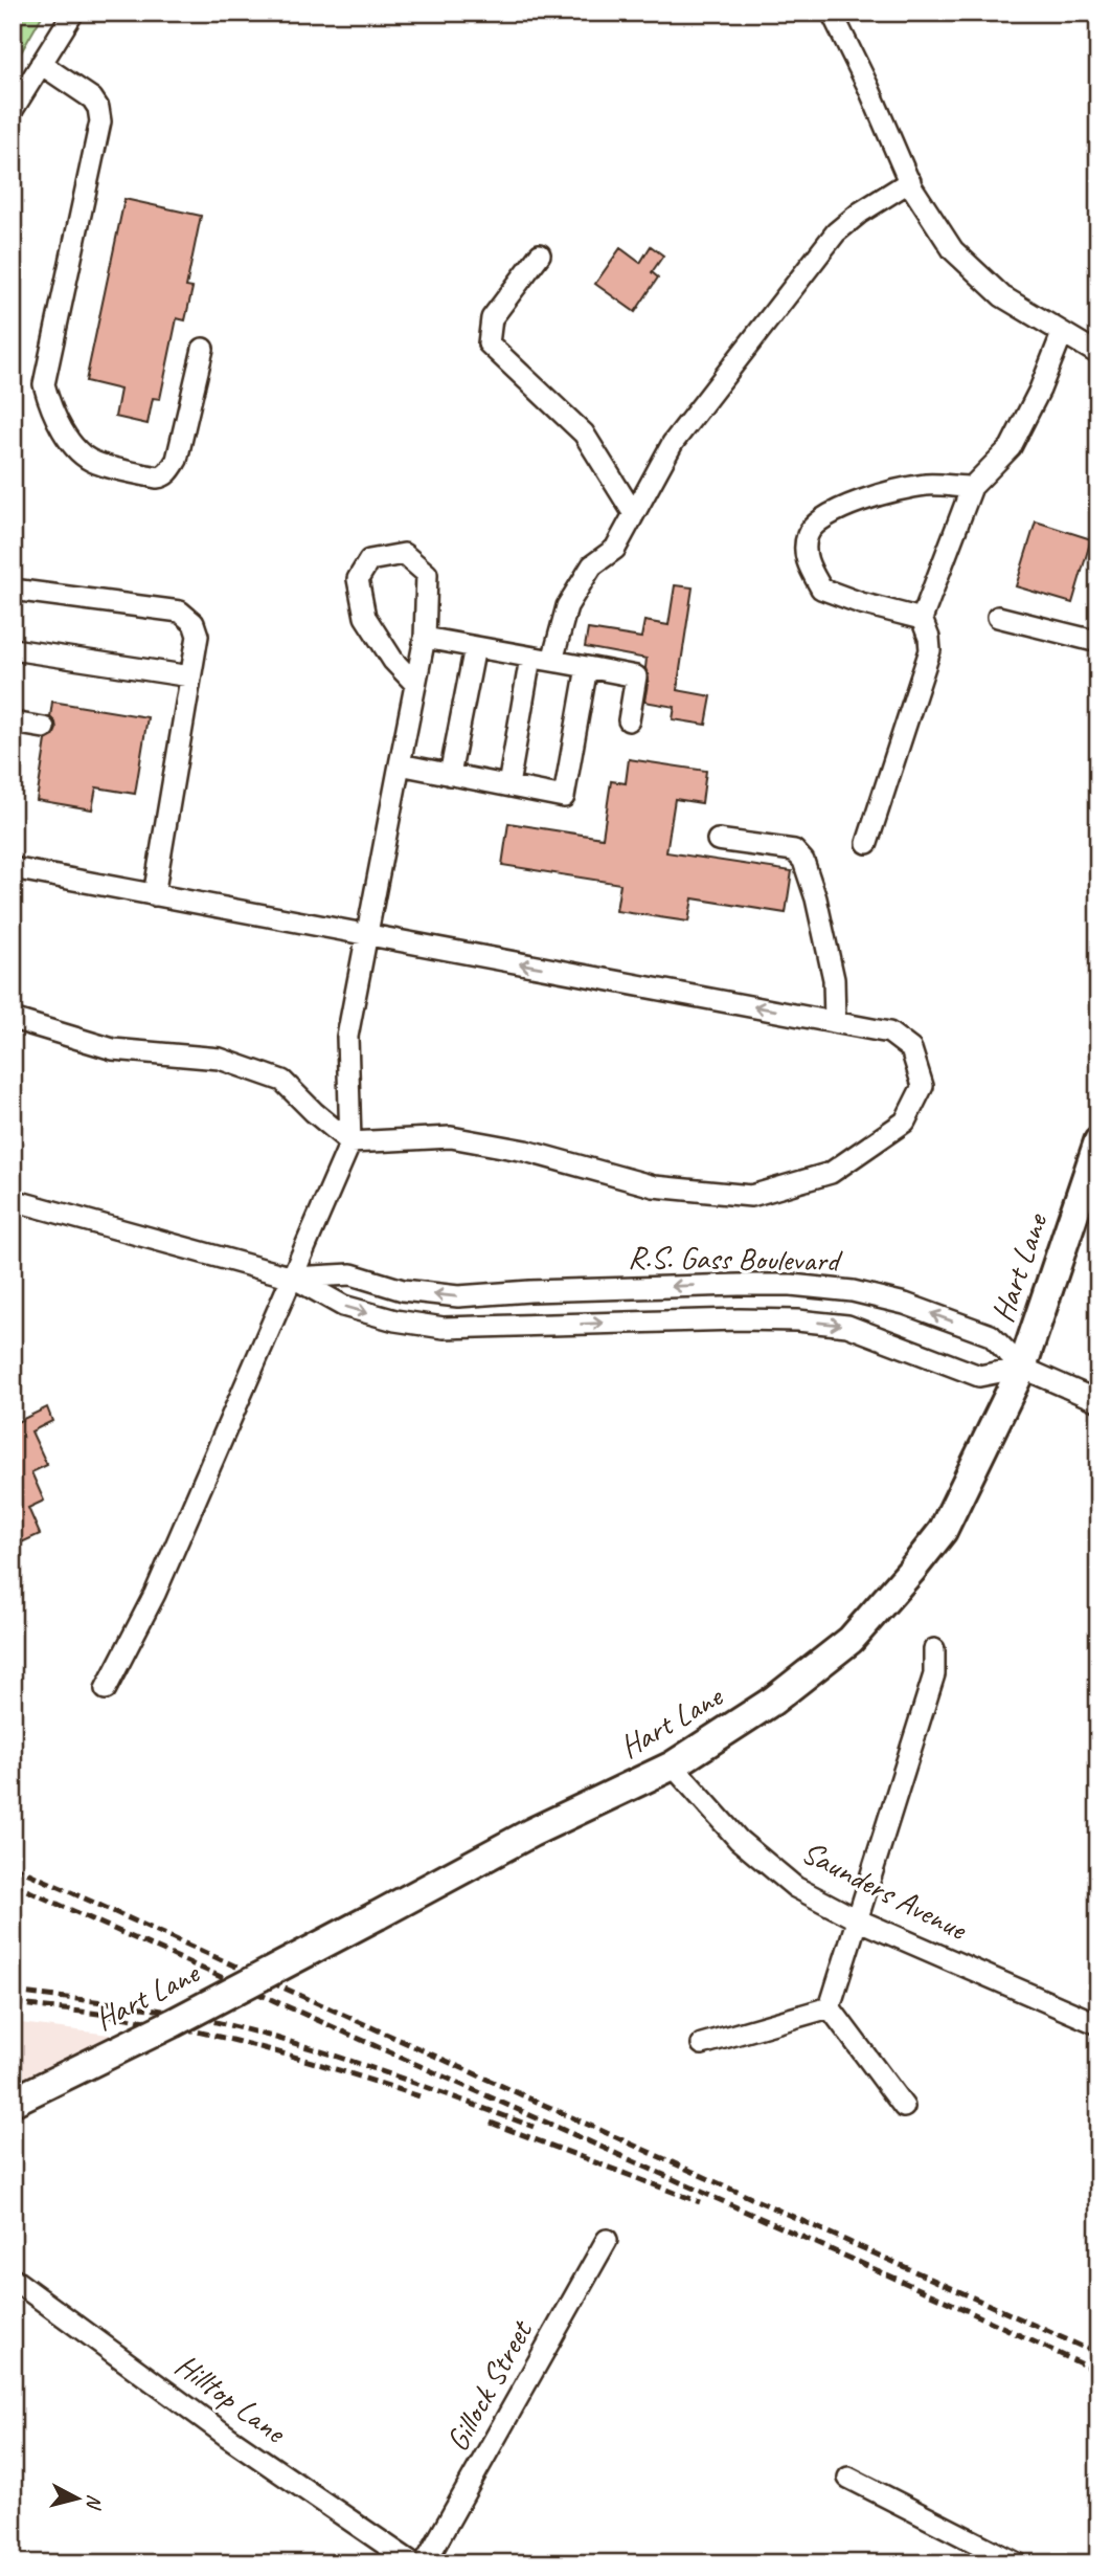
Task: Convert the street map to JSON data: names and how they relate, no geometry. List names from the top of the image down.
{
  "streets": {
    "main road": ["Hart Lane"],
    "street": [
      "R.S. Gass Boulevard",
      "Saunders Avenue",
      "Gillock Street",
      "Hilltop Lane"
    ]
  },
  "crossings": [
    ["R.S. Gass Boulevard", "Hart Lane"],
    ["Hart Lane", "Saunders Avenue"]
  ],
  "north": "right"
}
